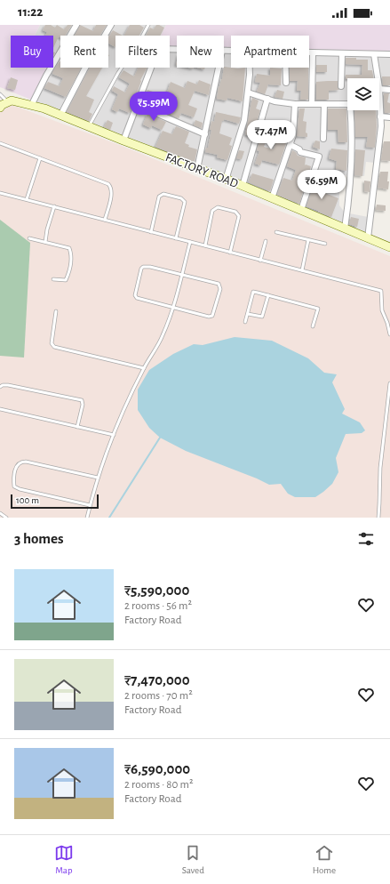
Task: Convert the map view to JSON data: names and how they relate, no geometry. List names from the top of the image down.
{
  "streets": {
    "street": ["FACTORY ROAD"]
  },
  "scale_bar": "100 m",
  "page": {
    "status": "11:22",
    "chip": [
      "Buy",
      "Rent",
      "Filters",
      "New",
      "Apartment"
    ],
    "price": ["₹5.59M", "₹7.47M", "₹6.59M"],
    "scale": "100 m",
    "heading": "3 homes",
    "list": [
      {
        "name": "₹5,590,000",
        "note": "2 rooms · 56 m² · Factory Road"
      },
      {
        "name": "₹7,470,000",
        "note": "2 rooms · 70 m² · Factory Road"
      },
      {
        "name": "₹6,590,000",
        "note": "2 rooms · 80 m² · Factory Road"
      }
    ],
    "tabs": ["Map", "Saved", "Home"]
  }
}
